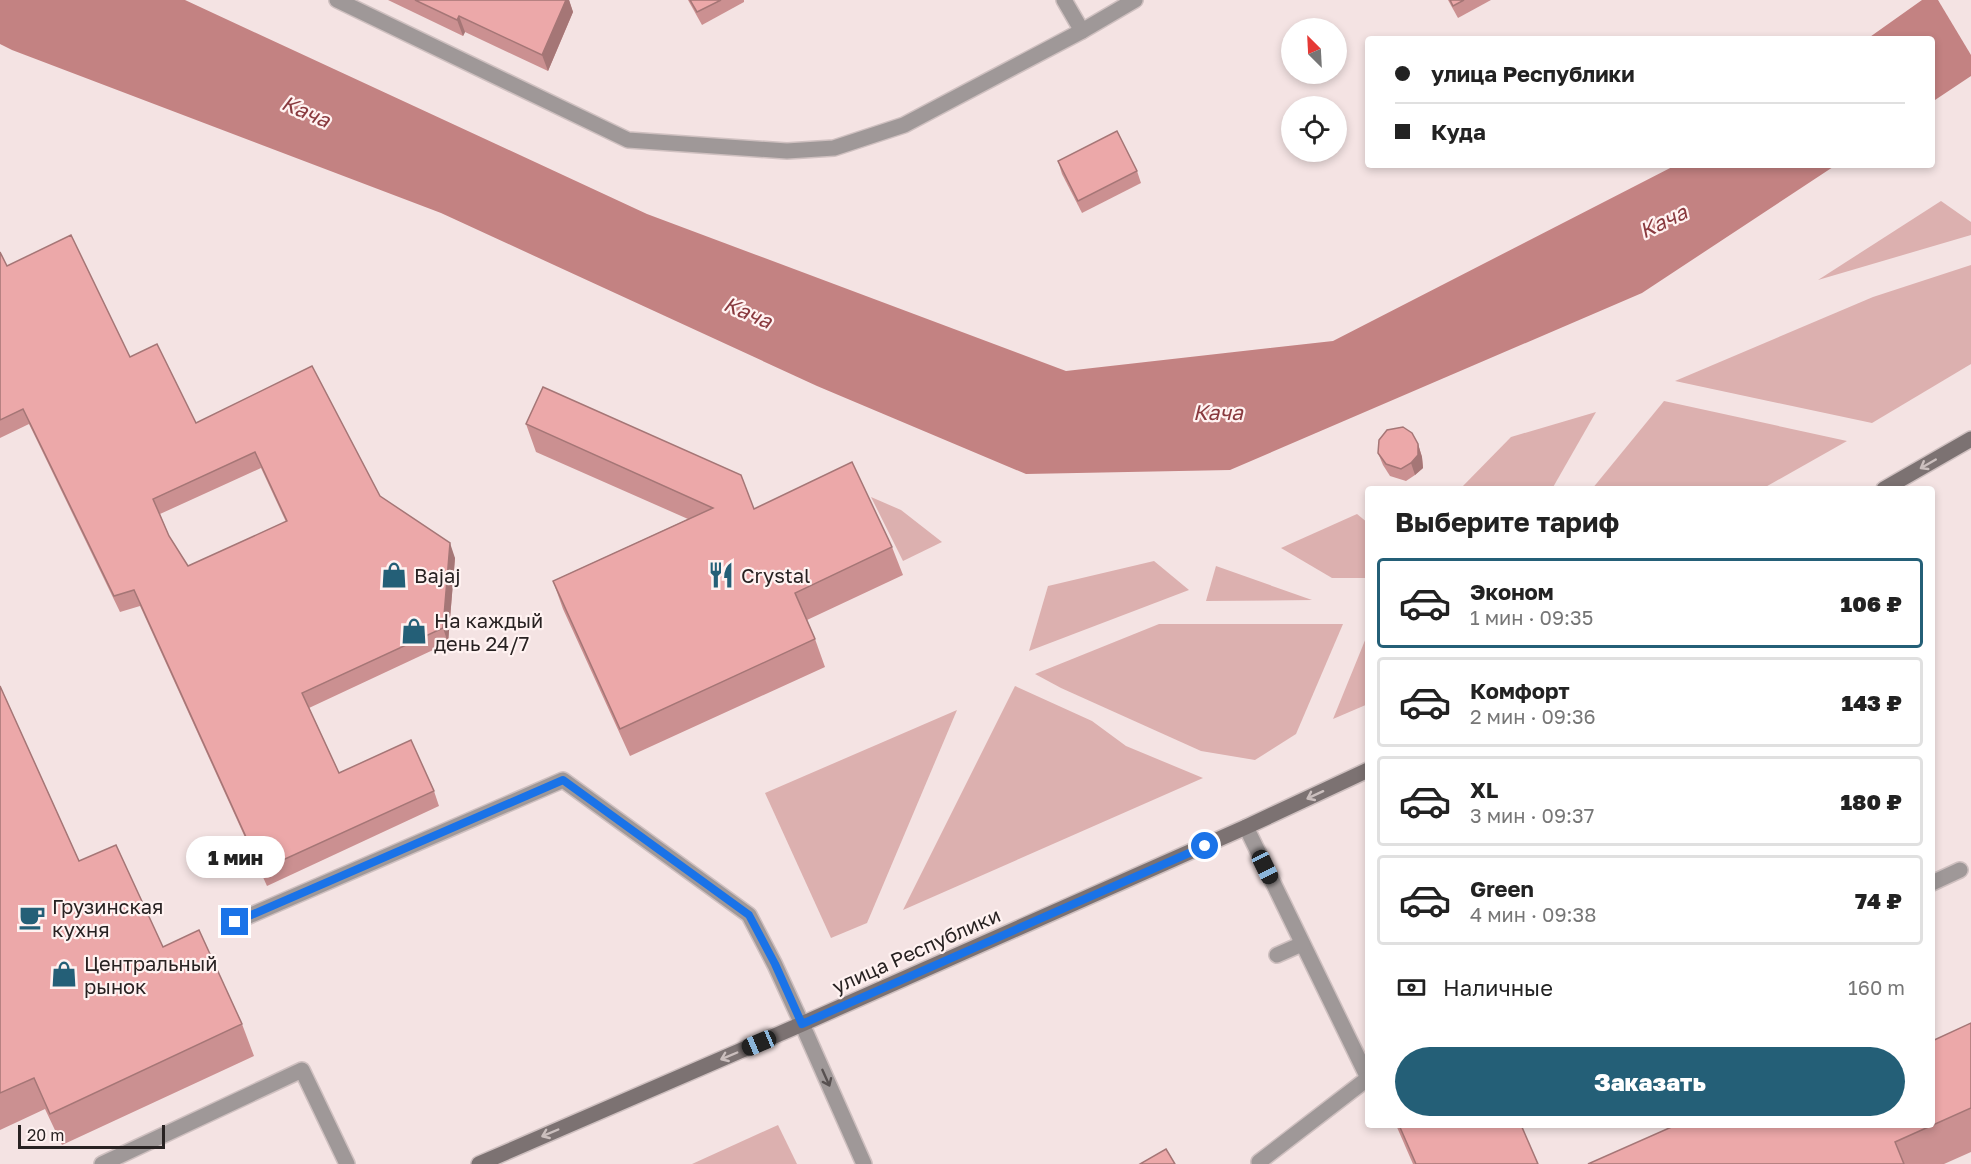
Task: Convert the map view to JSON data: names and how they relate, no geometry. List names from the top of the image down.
{
  "streets": {
    "street": ["улица Республики"]
  },
  "one_way": ["улица Республики"],
  "water": ["Кача"],
  "places": {
    "shop": ["Bajaj", "На каждый день 24/7", "Центральный рынок"],
    "restaurant": ["Crystal"],
    "cafe": ["Грузинская кухня"]
  },
  "scale_bar": "20 m",
  "north": "top left",
  "page": {
    "banner": ["улица Республики", "Куда"],
    "heading": "Выберите тариф",
    "list": [
      {
        "name": "Эконом",
        "note": "1 мин · 09:35",
        "value": "106 ₽"
      },
      {
        "name": "Комфорт",
        "note": "2 мин · 09:36",
        "value": "143 ₽"
      },
      {
        "name": "XL",
        "note": "3 мин · 09:37",
        "value": "180 ₽"
      },
      {
        "name": "Green",
        "note": "4 мин · 09:38",
        "value": "74 ₽"
      }
    ],
    "bubble": "1 мин",
    "pay": ["Наличные", "160 m"],
    "buttons": "Заказать",
    "scale": "20 m"
  }
}
